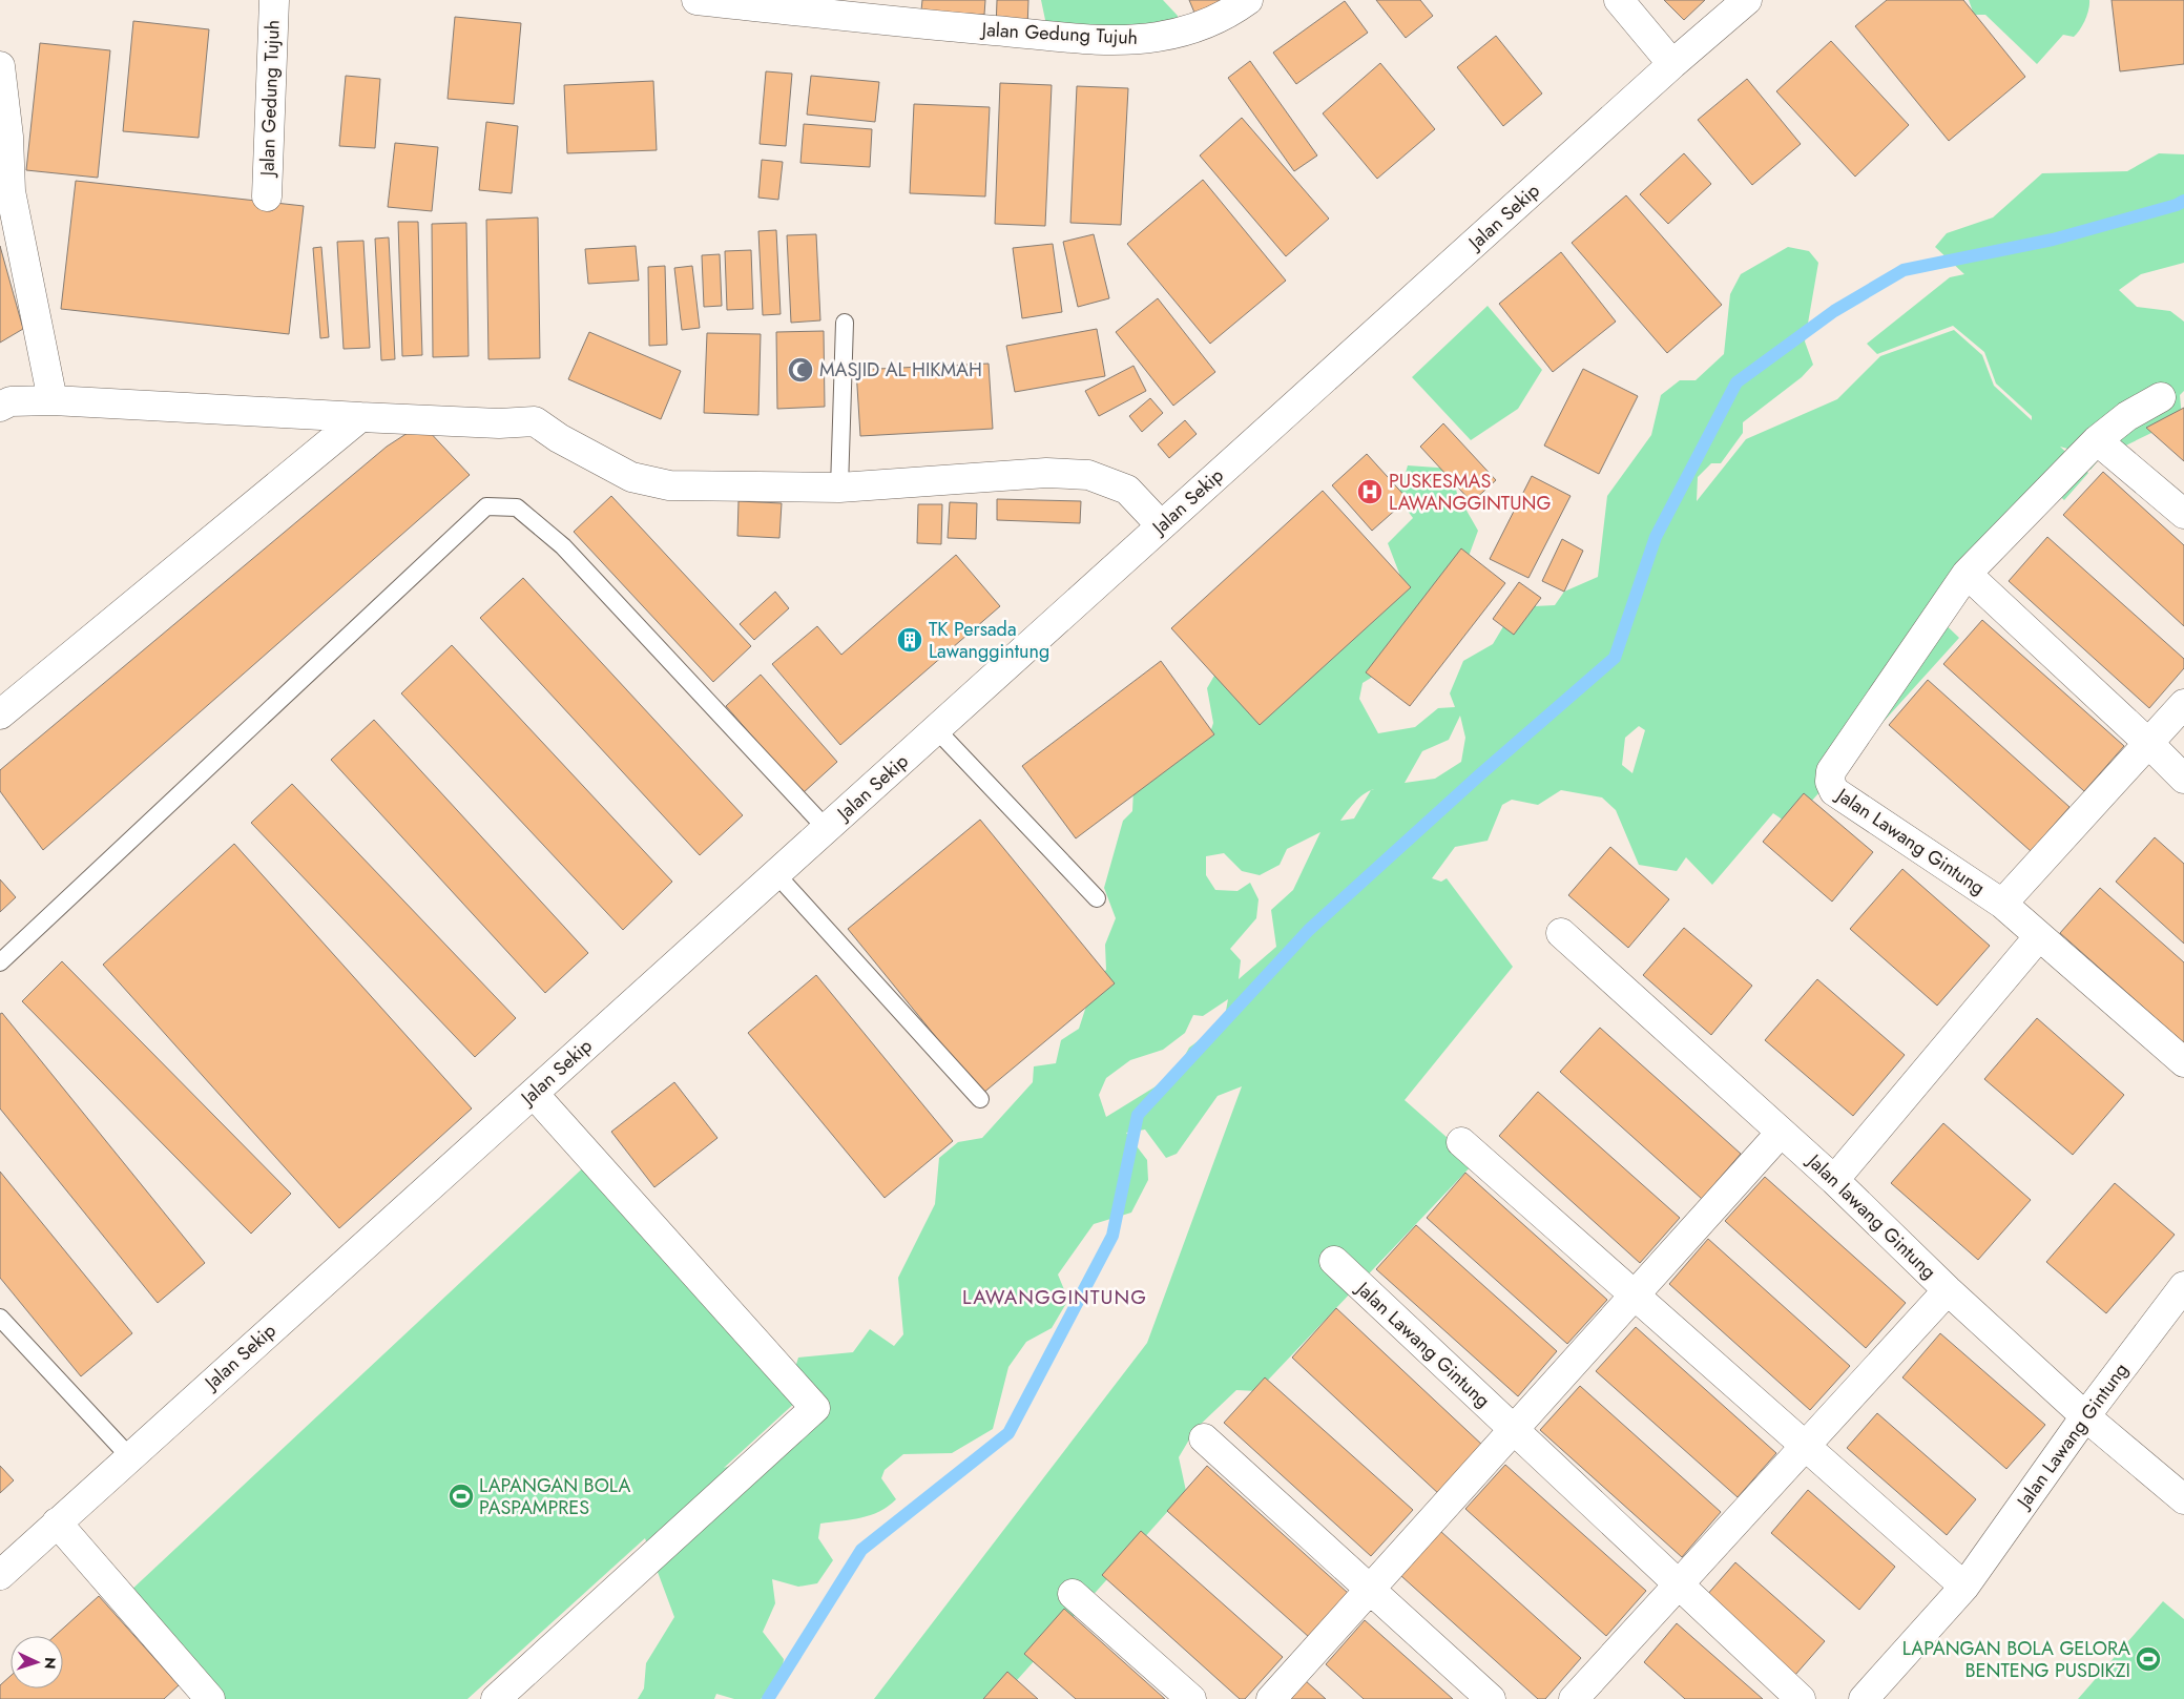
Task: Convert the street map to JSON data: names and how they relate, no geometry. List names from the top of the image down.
{
  "streets": {
    "street": [
      "Jalan Gedung Tujuh",
      "Jalan Sekip",
      "Jalan Lawang Gintung",
      "Jalan lawang Gintung"
    ]
  },
  "crossings": [
    ["Jalan Lawang Gintung", "Jalan lawang Gintung"]
  ],
  "districts": ["LAWANGGINTUNG"],
  "places": {
    "mosque": ["MASJID AL HIKMAH"],
    "hospital": ["PUSKESMAS LAWANGGINTUNG"],
    "building": ["TK Persada Lawanggintung"],
    "sports": ["LAPANGAN BOLA PASPAMPRES", "LAPANGAN BOLA GELORA BENTENG PUSDIKZI"]
  },
  "north": "right"
}
